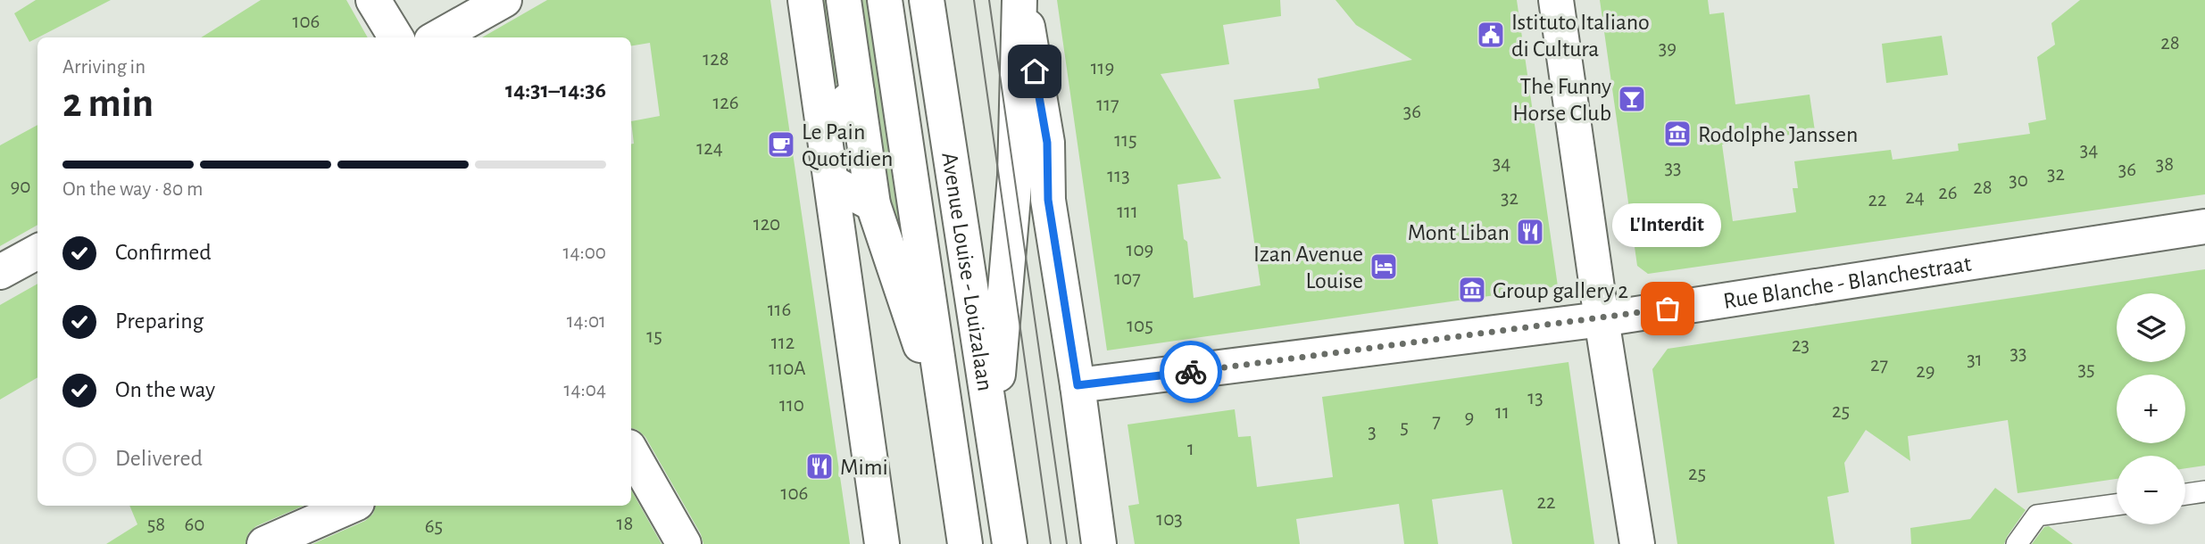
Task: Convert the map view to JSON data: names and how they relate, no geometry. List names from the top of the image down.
{
  "streets": {
    "main road": ["Avenue Louise - Louizalaan", "Rue Blanche - Blanchestraat"]
  },
  "places": {
    "public building": ["Istituto Italiano di Cultura"],
    "bar": ["The Funny Horse Club"],
    "museum": ["Rodolphe Janssen", "Group gallery 2"],
    "cafe": ["Le Pain Quotidien"],
    "restaurant": ["Mont Liban", "Mimi"],
    "hotel": ["Izan Avenue Louise"],
    "other": ["L'Interdit"]
  },
  "house_numbers": [
    "106",
    "28",
    "39",
    "128",
    "119",
    "126",
    "117",
    "36",
    "115",
    "124",
    "34",
    "34",
    "38",
    "33",
    "36",
    "32",
    "113",
    "30",
    "90",
    "28",
    "26",
    "24",
    "32",
    "22",
    "111",
    "120",
    "109",
    "107",
    "116",
    "105",
    "15",
    "112",
    "23",
    "33",
    "31",
    "27",
    "110A",
    "35",
    "29",
    "13",
    "110",
    "25",
    "11",
    "9",
    "7",
    "5",
    "3",
    "1",
    "25",
    "106",
    "22",
    "103",
    "18",
    "58",
    "60",
    "65"
  ],
  "page": {
    "heading": ["2 min", "Arriving in", "14:31–14:36"],
    "bar": "On the way · 80 m",
    "bubble": "L'Interdit",
    "list": [
      ["Confirmed", "14:00"],
      ["Preparing", "14:01"],
      ["On the way", "14:04"],
      "Delivered"
    ],
    "map_buttons": ["+", "−"]
  }
}
